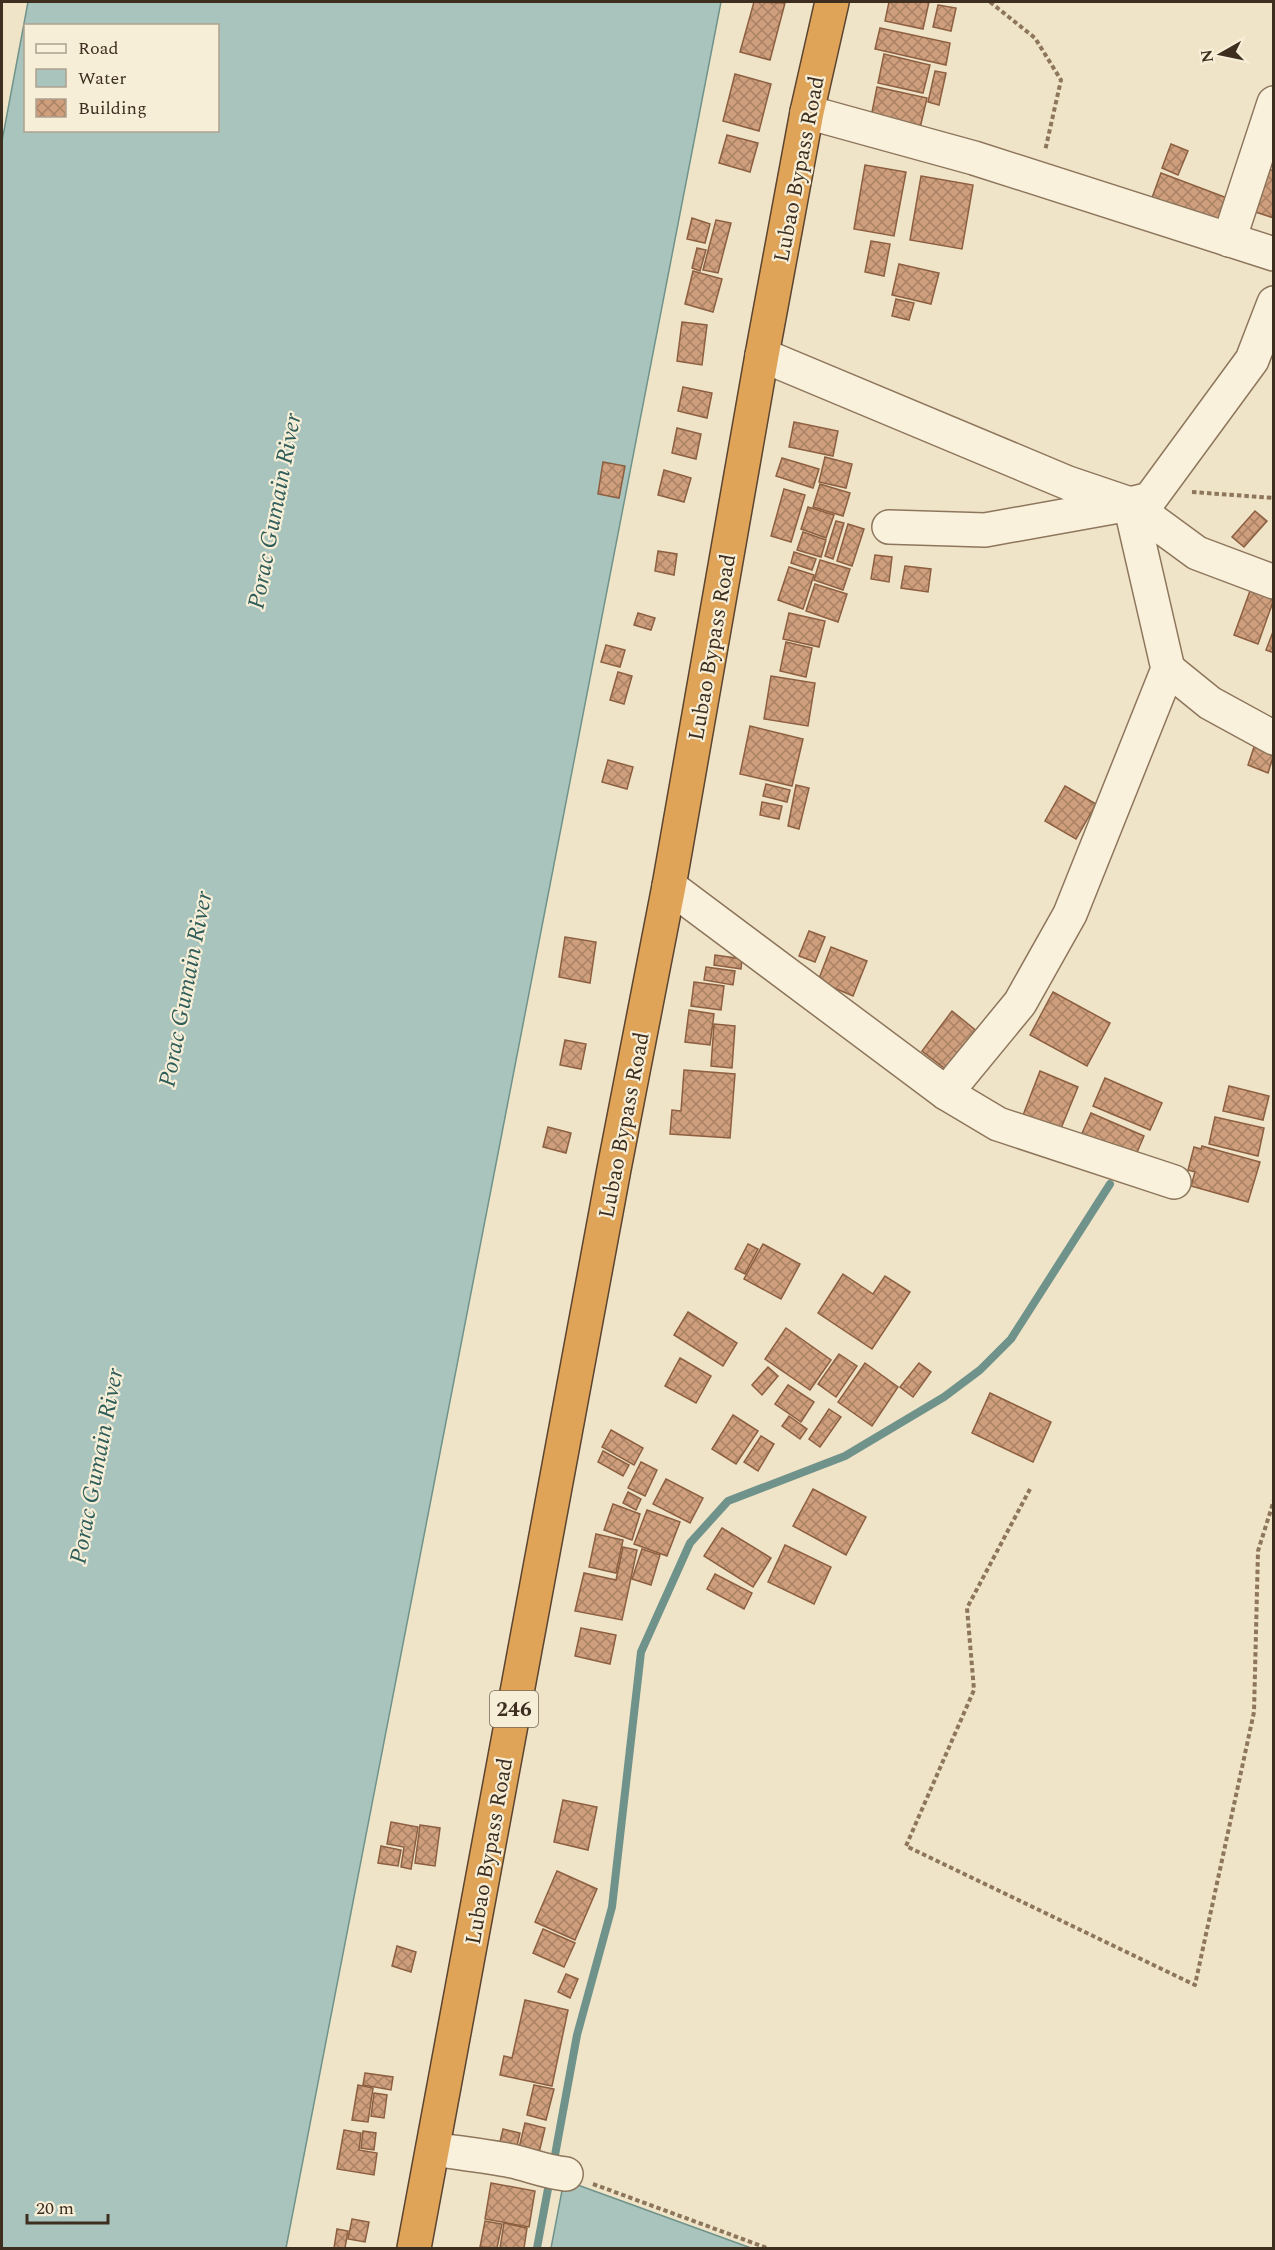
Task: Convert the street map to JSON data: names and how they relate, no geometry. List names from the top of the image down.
{
  "streets": {
    "highway": ["Lubao Bypass Road", "246"]
  },
  "water": ["Porac Gumain River"],
  "legend": ["Road", "Water", "Building"],
  "scale_bar": "20 m",
  "north": "left"
}
